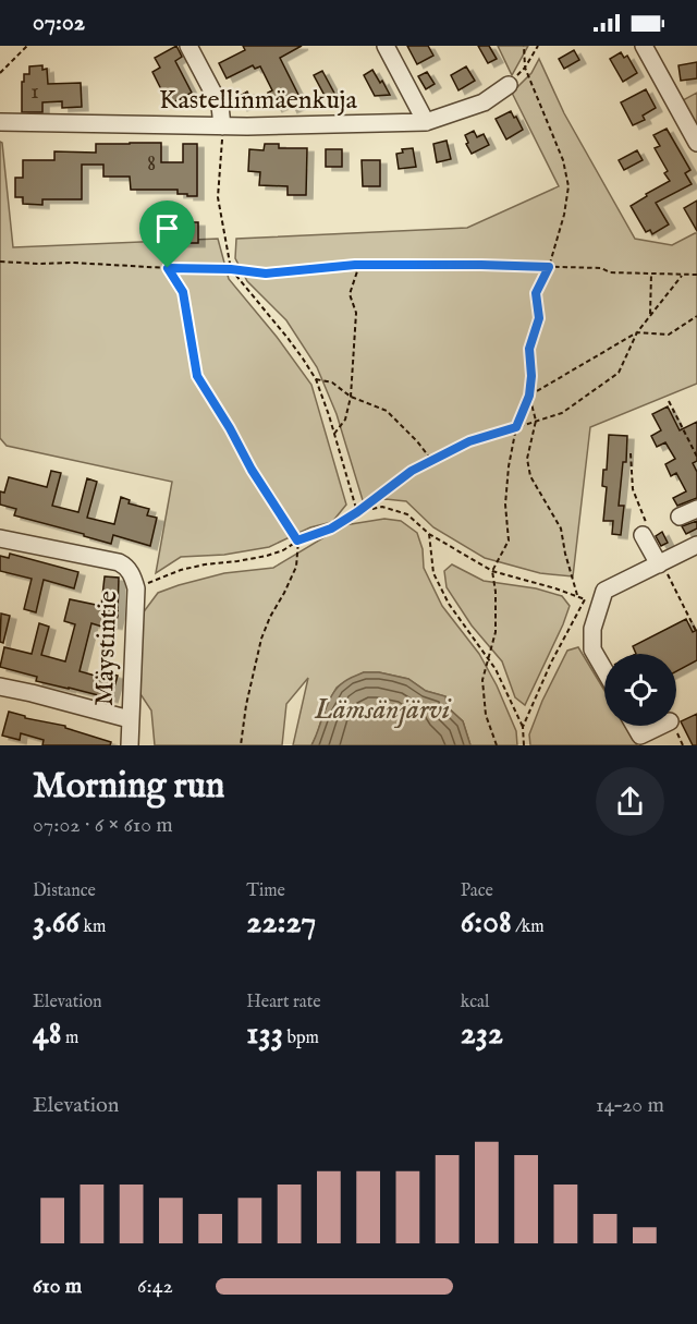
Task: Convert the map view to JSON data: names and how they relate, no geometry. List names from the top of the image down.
{
  "streets": {
    "street": ["Kastellinmäenkuja", "Mäystintie"]
  },
  "water": ["Lämsänjärvi"],
  "house_numbers": ["1", "8"],
  "page": {
    "status": "07:02",
    "heading": ["Morning run", "07:02 · 6 × 610 m"],
    "stats": [
      ["Distance", "3.66 km"],
      ["Time", "22:27"],
      ["Pace", "6:08 /km"],
      ["Elevation", "48 m"],
      ["Heart rate", "133 bpm"],
      ["kcal", "232"]
    ],
    "chart": ["Elevation", "14–20 m"],
    "list": [
      {
        "name": "610 m",
        "note": "6:42"
      }
    ]
  }
}
